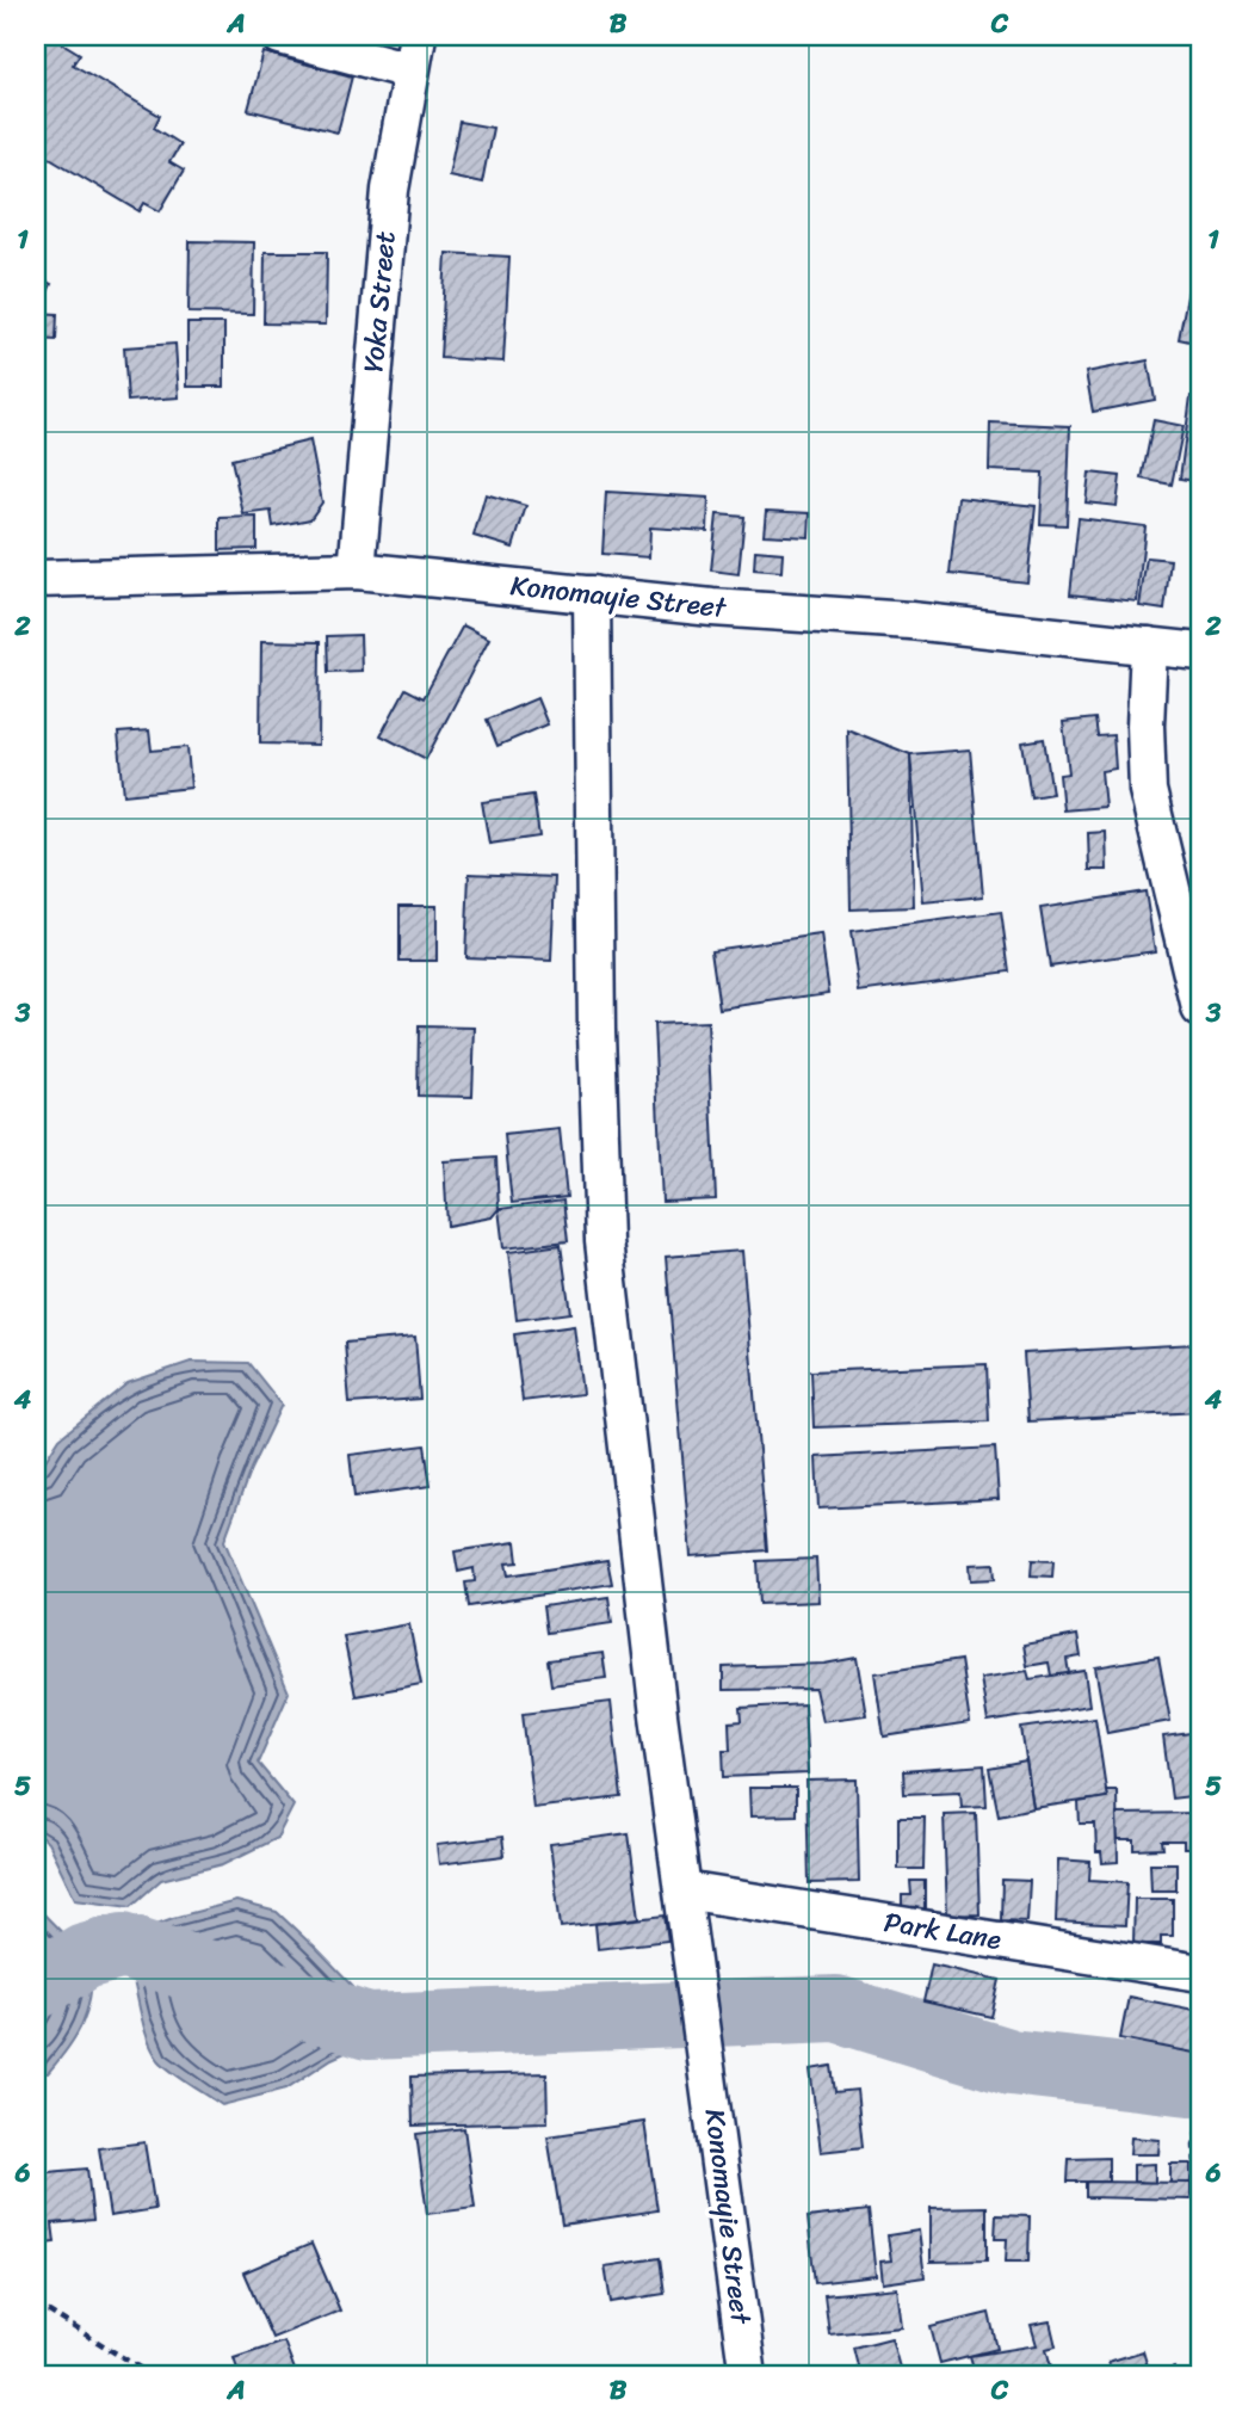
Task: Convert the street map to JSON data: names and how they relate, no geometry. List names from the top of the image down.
{
  "streets": {
    "street": ["Yoka Street", "Konomayie Street", "Park Lane"]
  },
  "crossings": [
    ["Yoka Street", "Konomayie Street"],
    ["Konomayie Street", "Park Lane"]
  ],
  "grid": {
    "columns": ["A", "B", "C"],
    "rows": [
      "1",
      "2",
      "3",
      "4",
      "5",
      "6"
    ]
  }
}
